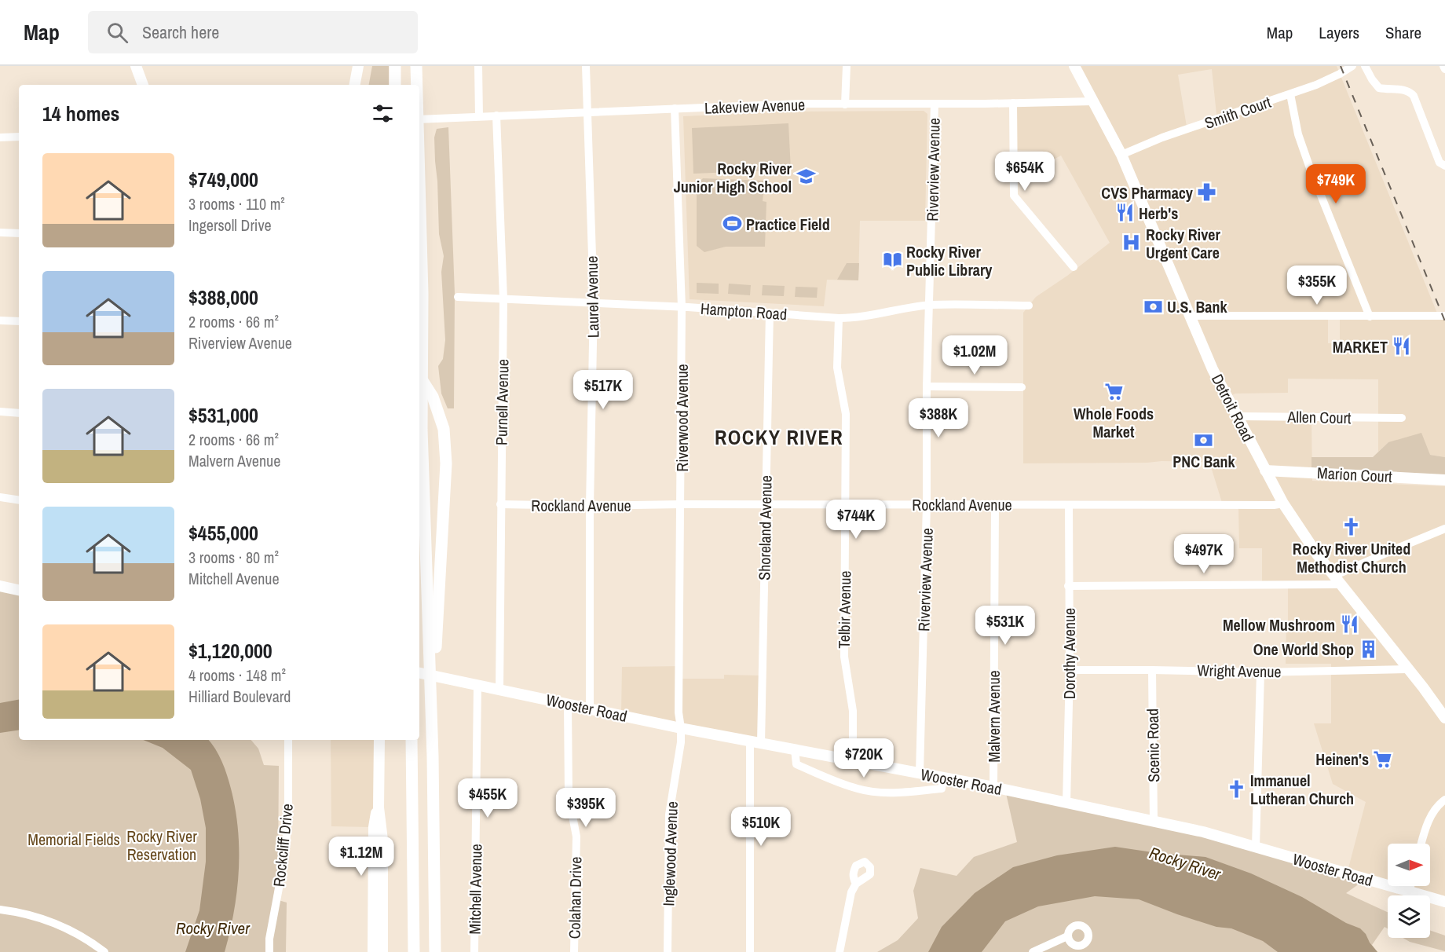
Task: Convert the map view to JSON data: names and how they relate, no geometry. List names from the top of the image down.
{
  "streets": {
    "main road": ["Detroit Road", "Marion Court", "Wooster Road"],
    "street": [
      "Lakeview Avenue",
      "Smith Court",
      "Riverview Avenue",
      "Laurel Avenue",
      "Hampton Road",
      "Purnell Avenue",
      "Allen Court",
      "Riverwood Avenue",
      "Rockland Avenue",
      "Shoreland Avenue",
      "Telbir Avenue",
      "Dorothy Avenue",
      "Wright Avenue",
      "Malvern Avenue",
      "Scenic Road",
      "Rockcliff Drive",
      "Inglewood Avenue",
      "Mitchell Avenue",
      "Colahan Drive"
    ]
  },
  "crossings": [
    ["Lakeview Avenue", "Riverview Avenue"],
    ["Lakeview Avenue", "Laurel Avenue"],
    ["Lakeview Avenue", "Purnell Avenue"],
    ["Lakeview Avenue", "Detroit Road"],
    ["Lakeview Avenue", "Riverwood Avenue"],
    ["Smith Court", "Detroit Road"],
    ["Riverview Avenue", "Hampton Road"],
    ["Riverview Avenue", "Rockland Avenue"],
    ["Riverview Avenue", "Wooster Road"],
    ["Laurel Avenue", "Hampton Road"],
    ["Laurel Avenue", "Rockland Avenue"],
    ["Laurel Avenue", "Wooster Road"],
    ["Hampton Road", "Purnell Avenue"],
    ["Hampton Road", "Riverwood Avenue"],
    ["Hampton Road", "Shoreland Avenue"],
    ["Hampton Road", "Telbir Avenue"],
    ["Purnell Avenue", "Rockland Avenue"],
    ["Purnell Avenue", "Wooster Road"],
    ["Detroit Road", "Allen Court"],
    ["Detroit Road", "Marion Court"],
    ["Detroit Road", "Rockland Avenue"],
    ["Detroit Road", "Wright Avenue"],
    ["Riverwood Avenue", "Rockland Avenue"],
    ["Riverwood Avenue", "Wooster Road"],
    ["Riverwood Avenue", "Inglewood Avenue"],
    ["Rockland Avenue", "Shoreland Avenue"],
    ["Rockland Avenue", "Telbir Avenue"],
    ["Rockland Avenue", "Dorothy Avenue"],
    ["Rockland Avenue", "Malvern Avenue"],
    ["Shoreland Avenue", "Wooster Road"],
    ["Telbir Avenue", "Wooster Road"],
    ["Dorothy Avenue", "Wright Avenue"],
    ["Dorothy Avenue", "Wooster Road"],
    ["Wright Avenue", "Scenic Road"],
    ["Wooster Road", "Malvern Avenue"],
    ["Wooster Road", "Scenic Road"],
    ["Wooster Road", "Inglewood Avenue"],
    ["Wooster Road", "Mitchell Avenue"],
    ["Wooster Road", "Colahan Drive"]
  ],
  "districts": ["ROCKY RIVER"],
  "water": ["Rocky River"],
  "parks": ["Rocky River Reservation", "Memorial Fields"],
  "places": {
    "school or university": ["Rocky River Junior High School"],
    "pharmacy": ["CVS Pharmacy"],
    "restaurant": ["Herb's", "MARKET", "Mellow Mushroom"],
    "sports": ["Practice Field"],
    "hospital": ["Rocky River Urgent Care"],
    "library": ["Rocky River Public Library"],
    "bank": ["U.S. Bank", "PNC Bank"],
    "supermarket": ["Whole Foods Market", "Heinen's"],
    "church": ["Rocky River United Methodist Church", "Immanuel Lutheran Church"],
    "building": ["One World Shop"]
  },
  "north": "right",
  "page": {
    "header": "Map",
    "search": "Search here",
    "nav": ["Map", "Layers", "Share"],
    "heading": "14 homes",
    "list": [
      {
        "name": "$749,000",
        "note": "3 rooms · 110 m² · Ingersoll Drive"
      },
      {
        "name": "$388,000",
        "note": "2 rooms · 66 m² · Riverview Avenue"
      },
      {
        "name": "$531,000",
        "note": "2 rooms · 66 m² · Malvern Avenue"
      },
      {
        "name": "$455,000",
        "note": "3 rooms · 80 m² · Mitchell Avenue"
      },
      {
        "name": "$1,120,000",
        "note": "4 rooms · 148 m² · Hilliard Boulevard"
      }
    ],
    "price": [
      "$654K",
      "$749K",
      "$355K",
      "$1.02M",
      "$517K",
      "$388K",
      "$744K",
      "$497K",
      "$531K",
      "$720K",
      "$455K",
      "$395K",
      "$510K",
      "$1.12M"
    ]
  }
}
